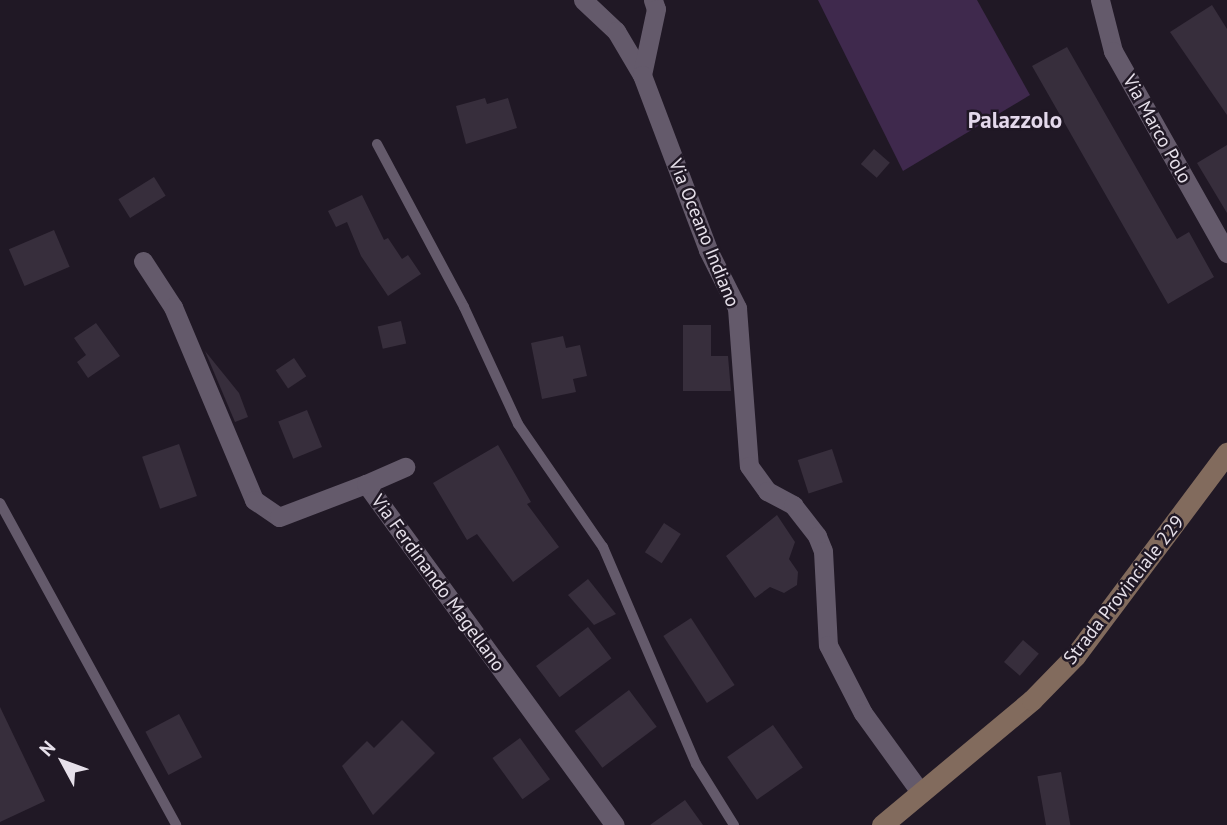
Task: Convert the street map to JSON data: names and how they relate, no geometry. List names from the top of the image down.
{
  "streets": {
    "street": [
      "Via Marco Polo",
      "Via Oceano Indiano",
      "Via Ferdinando Magellano",
      "Strada Provinciale 229"
    ]
  },
  "crossings": [
    ["Via Oceano Indiano", "Strada Provinciale 229"]
  ],
  "districts": ["Palazzolo"],
  "north": "top left"
}
